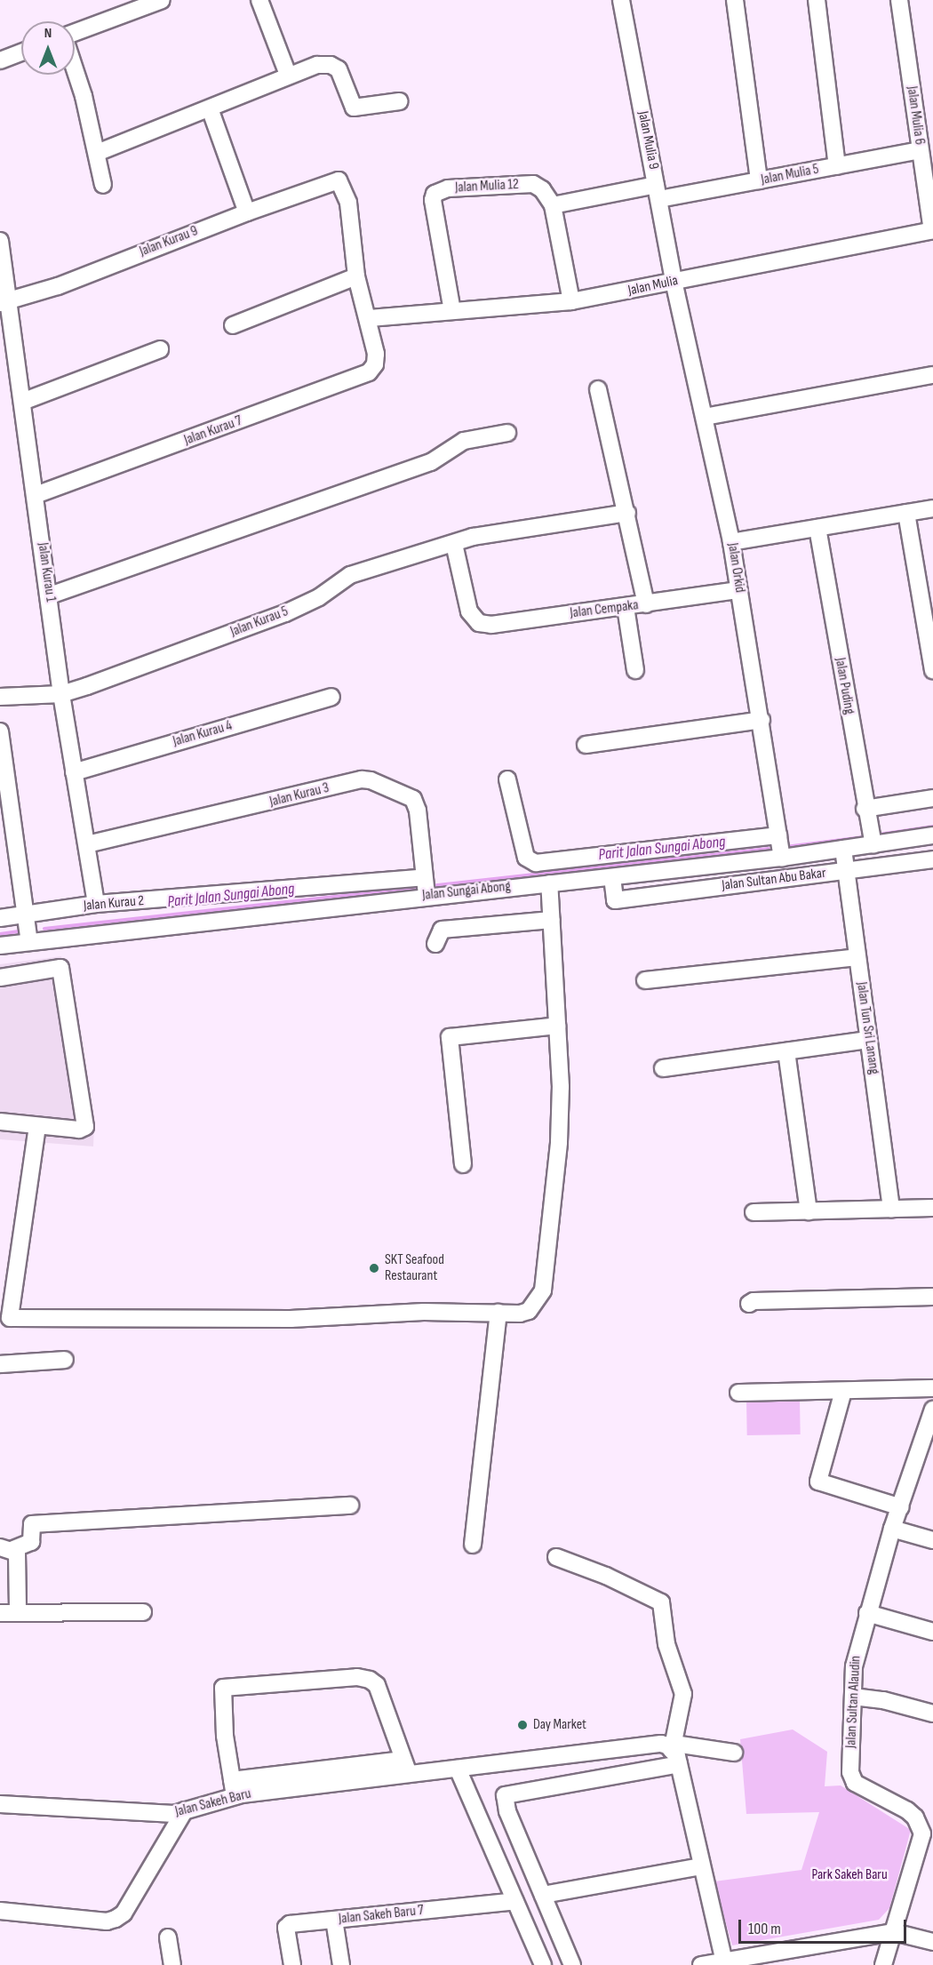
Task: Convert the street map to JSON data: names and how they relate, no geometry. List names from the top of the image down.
{
  "streets": {
    "street": [
      "Jalan Mulia 6",
      "Jalan Mulia 9",
      "Jalan Mulia 5",
      "Jalan Mulia 12",
      "Jalan Kurau 9",
      "Jalan Mulia",
      "Jalan Kurau 7",
      "Jalan Orkid",
      "Jalan Kurau 1",
      "Jalan Cempaka",
      "Jalan Kurau 5",
      "Jalan Puding",
      "Jalan Kurau 4",
      "Jalan Kurau 3",
      "Jalan Sultan Abu Bakar",
      "Jalan Sungai Abong",
      "Jalan Kurau 2",
      "Jalan Tun Sri Lanang",
      "Jalan Sultan Alaudin",
      "Jalan Sakeh Baru",
      "Jalan Sakeh Baru 7"
    ]
  },
  "crossings": [
    ["Jalan Mulia 6", "Jalan Mulia 5"],
    ["Jalan Mulia 6", "Jalan Mulia"],
    ["Jalan Mulia 9", "Jalan Mulia 5"],
    ["Jalan Mulia 9", "Jalan Mulia"],
    ["Jalan Mulia 9", "Jalan Orkid"],
    ["Jalan Mulia 5", "Jalan Mulia 12"],
    ["Jalan Mulia 12", "Jalan Mulia"],
    ["Jalan Kurau 9", "Jalan Kurau 1"],
    ["Jalan Mulia", "Jalan Kurau 7"],
    ["Jalan Mulia", "Jalan Orkid"],
    ["Jalan Kurau 7", "Jalan Kurau 1"],
    ["Jalan Orkid", "Jalan Cempaka"],
    ["Jalan Orkid", "Jalan Sungai Abong"],
    ["Jalan Kurau 1", "Jalan Kurau 5"],
    ["Jalan Kurau 1", "Jalan Kurau 4"],
    ["Jalan Kurau 1", "Jalan Kurau 3"],
    ["Jalan Kurau 1", "Jalan Kurau 2"],
    ["Jalan Cempaka", "Jalan Kurau 5"],
    ["Jalan Puding", "Jalan Sungai Abong"],
    ["Jalan Kurau 3", "Jalan Sungai Abong"],
    ["Jalan Kurau 3", "Jalan Kurau 2"],
    ["Jalan Sultan Abu Bakar", "Jalan Sungai Abong"],
    ["Jalan Sultan Abu Bakar", "Jalan Tun Sri Lanang"],
    ["Jalan Sungai Abong", "Jalan Kurau 2"],
    ["Jalan Sungai Abong", "Jalan Tun Sri Lanang"]
  ],
  "water": ["Parit Jalan Sungai Abong"],
  "parks": ["Park Sakeh Baru"],
  "places": ["SKT Seafood Restaurant", "Day Market"],
  "scale_bar": "100 m",
  "north": "top"
}
